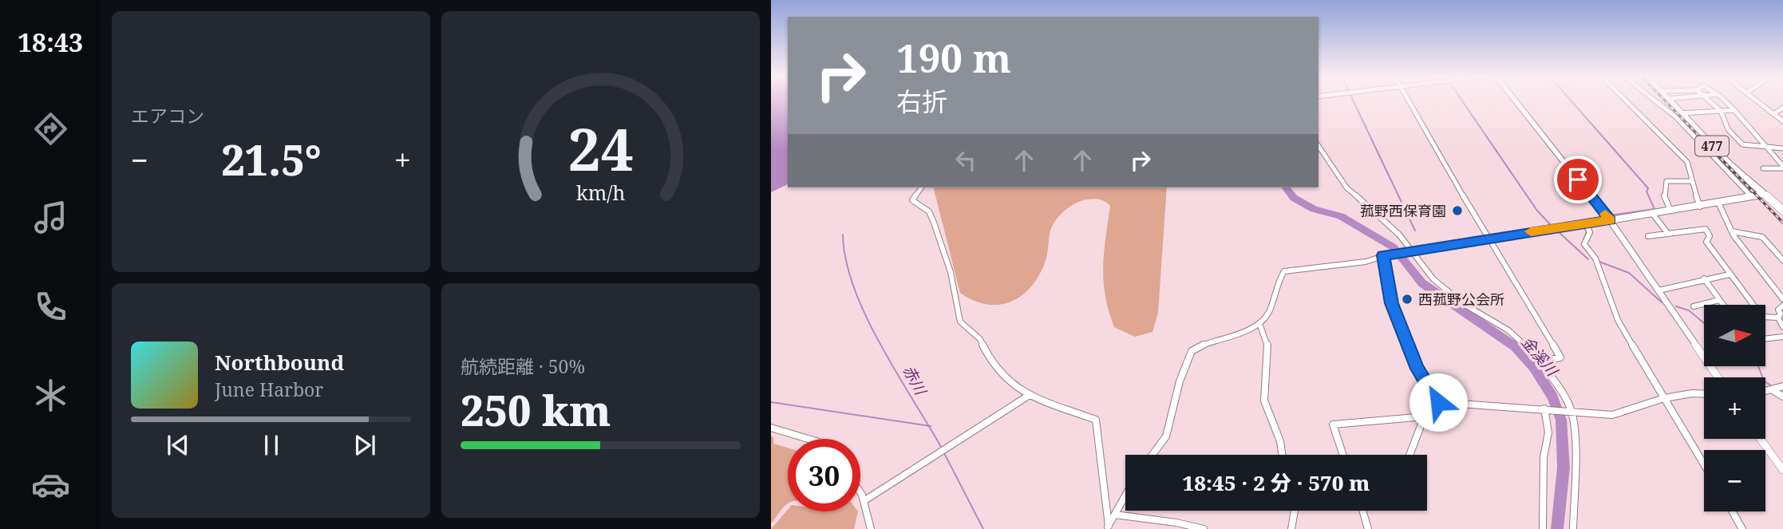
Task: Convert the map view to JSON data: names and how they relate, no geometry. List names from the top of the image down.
{
  "streets": {
    "highway": ["477"]
  },
  "water": ["金溪川", "赤川"],
  "places": ["菰野西保育園", "西菰野公会所"],
  "north": "right",
  "page": {
    "tabs": "18:43",
    "tile": [
      "エアコン",
      ["航続距離 · 50%", "250 km"]
    ],
    "turn": ["190 m", "右折"],
    "heat": ["−", "21.5°", "+"],
    "map_buttons": ["+", "−"],
    "song": ["Northbound", "June Harbor"],
    "limit": "30",
    "trip": "18:45 · 2 分 · 570 m",
    "gauge": ["24", "km/h"]
  }
}
